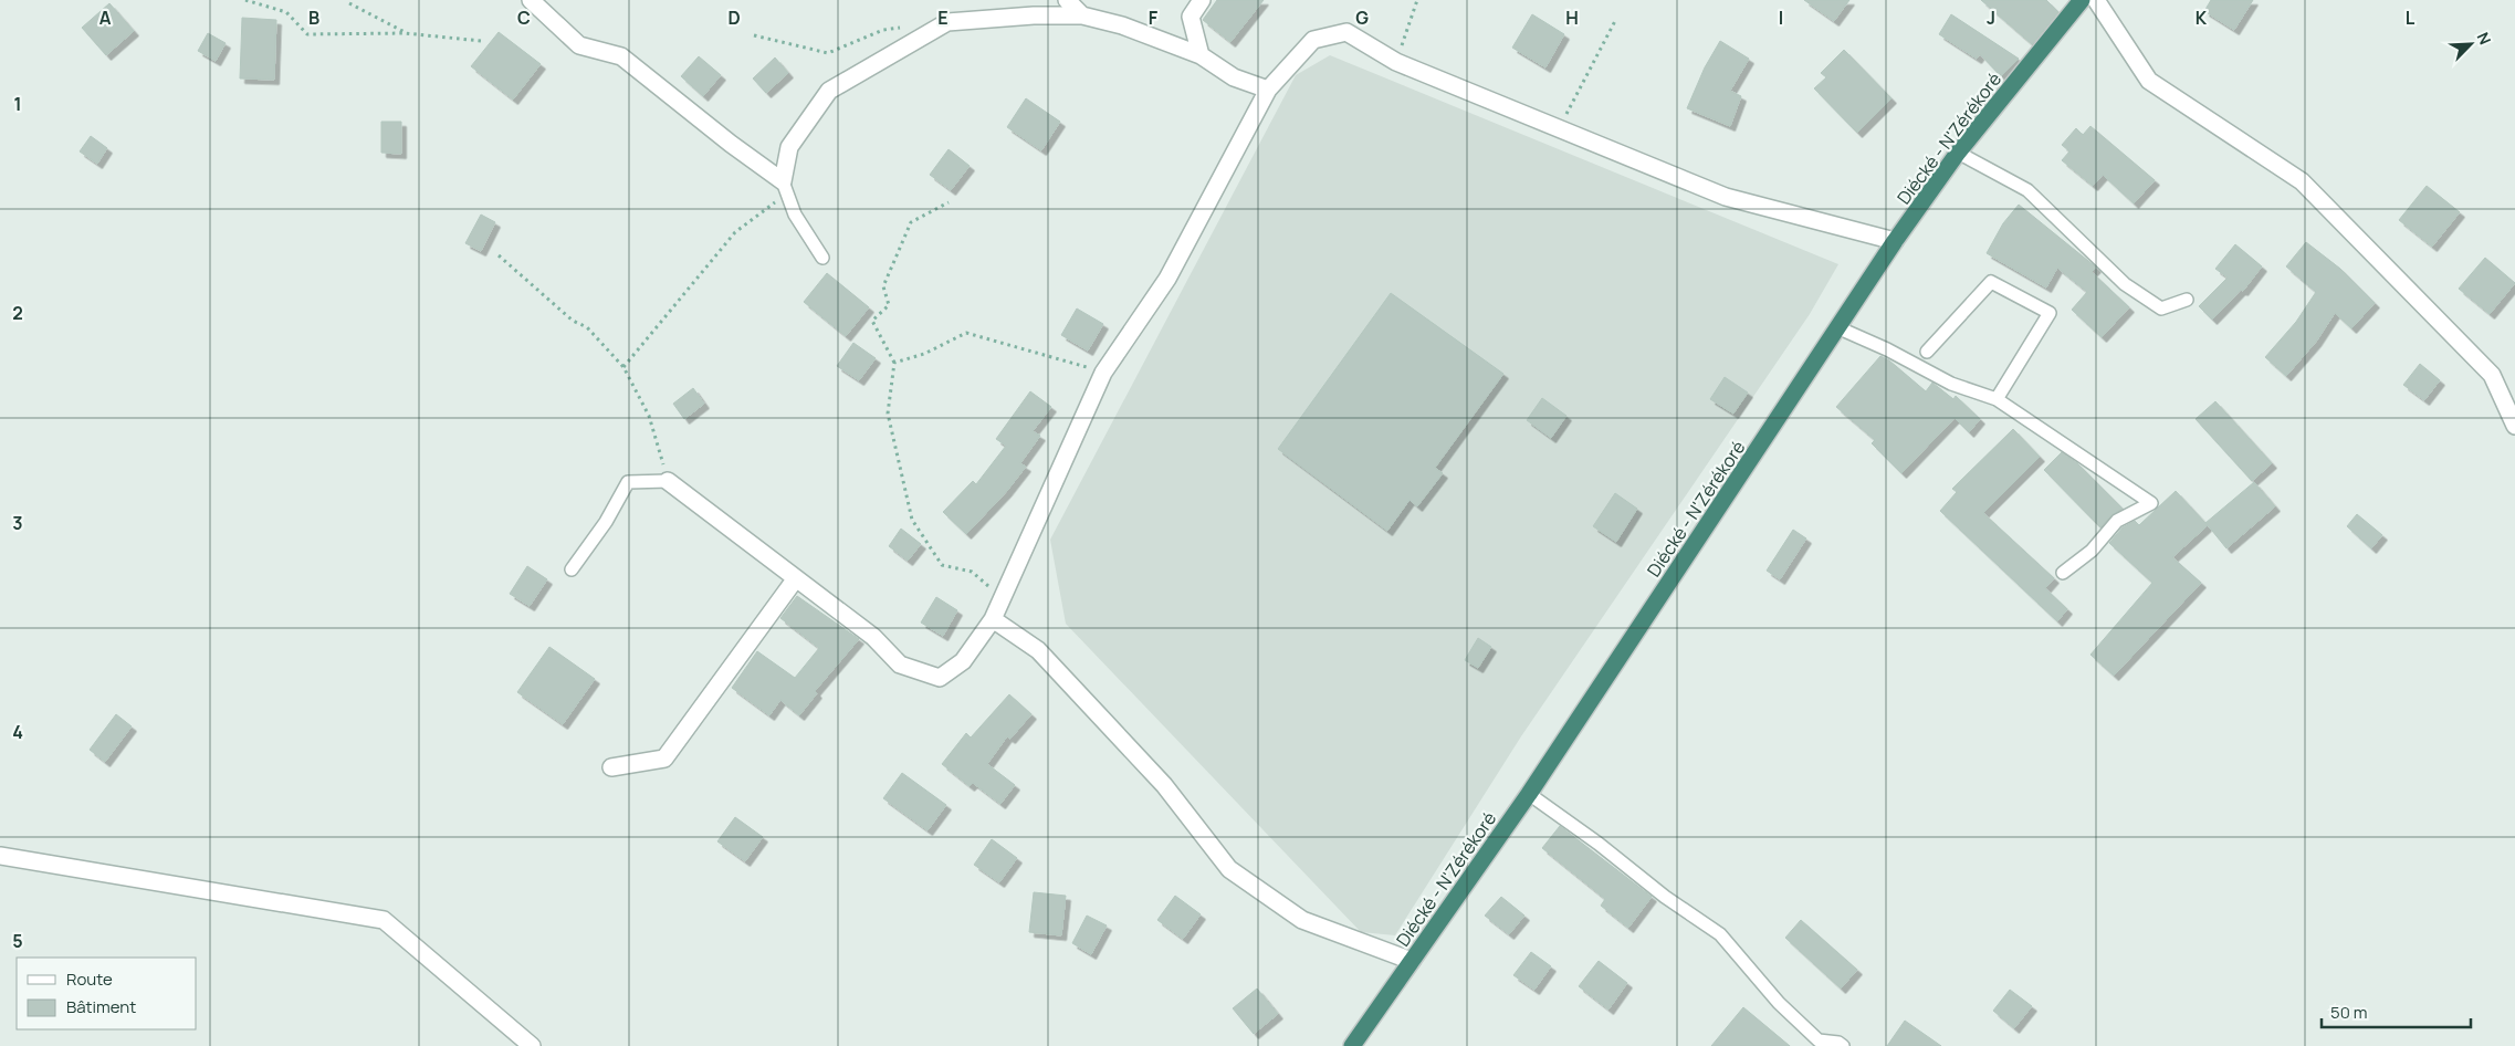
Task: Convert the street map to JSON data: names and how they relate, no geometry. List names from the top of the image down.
{
  "streets": {
    "highway": ["Diécké - N'Zérékoré"]
  },
  "legend": ["Route", "Bâtiment"],
  "scale_bar": "50 m",
  "north": "top right",
  "grid": {
    "columns": [
      "A",
      "B",
      "C",
      "D",
      "E",
      "F",
      "G",
      "H",
      "I",
      "J",
      "K",
      "L"
    ],
    "rows": [
      "1",
      "2",
      "3",
      "4",
      "5"
    ]
  }
}
